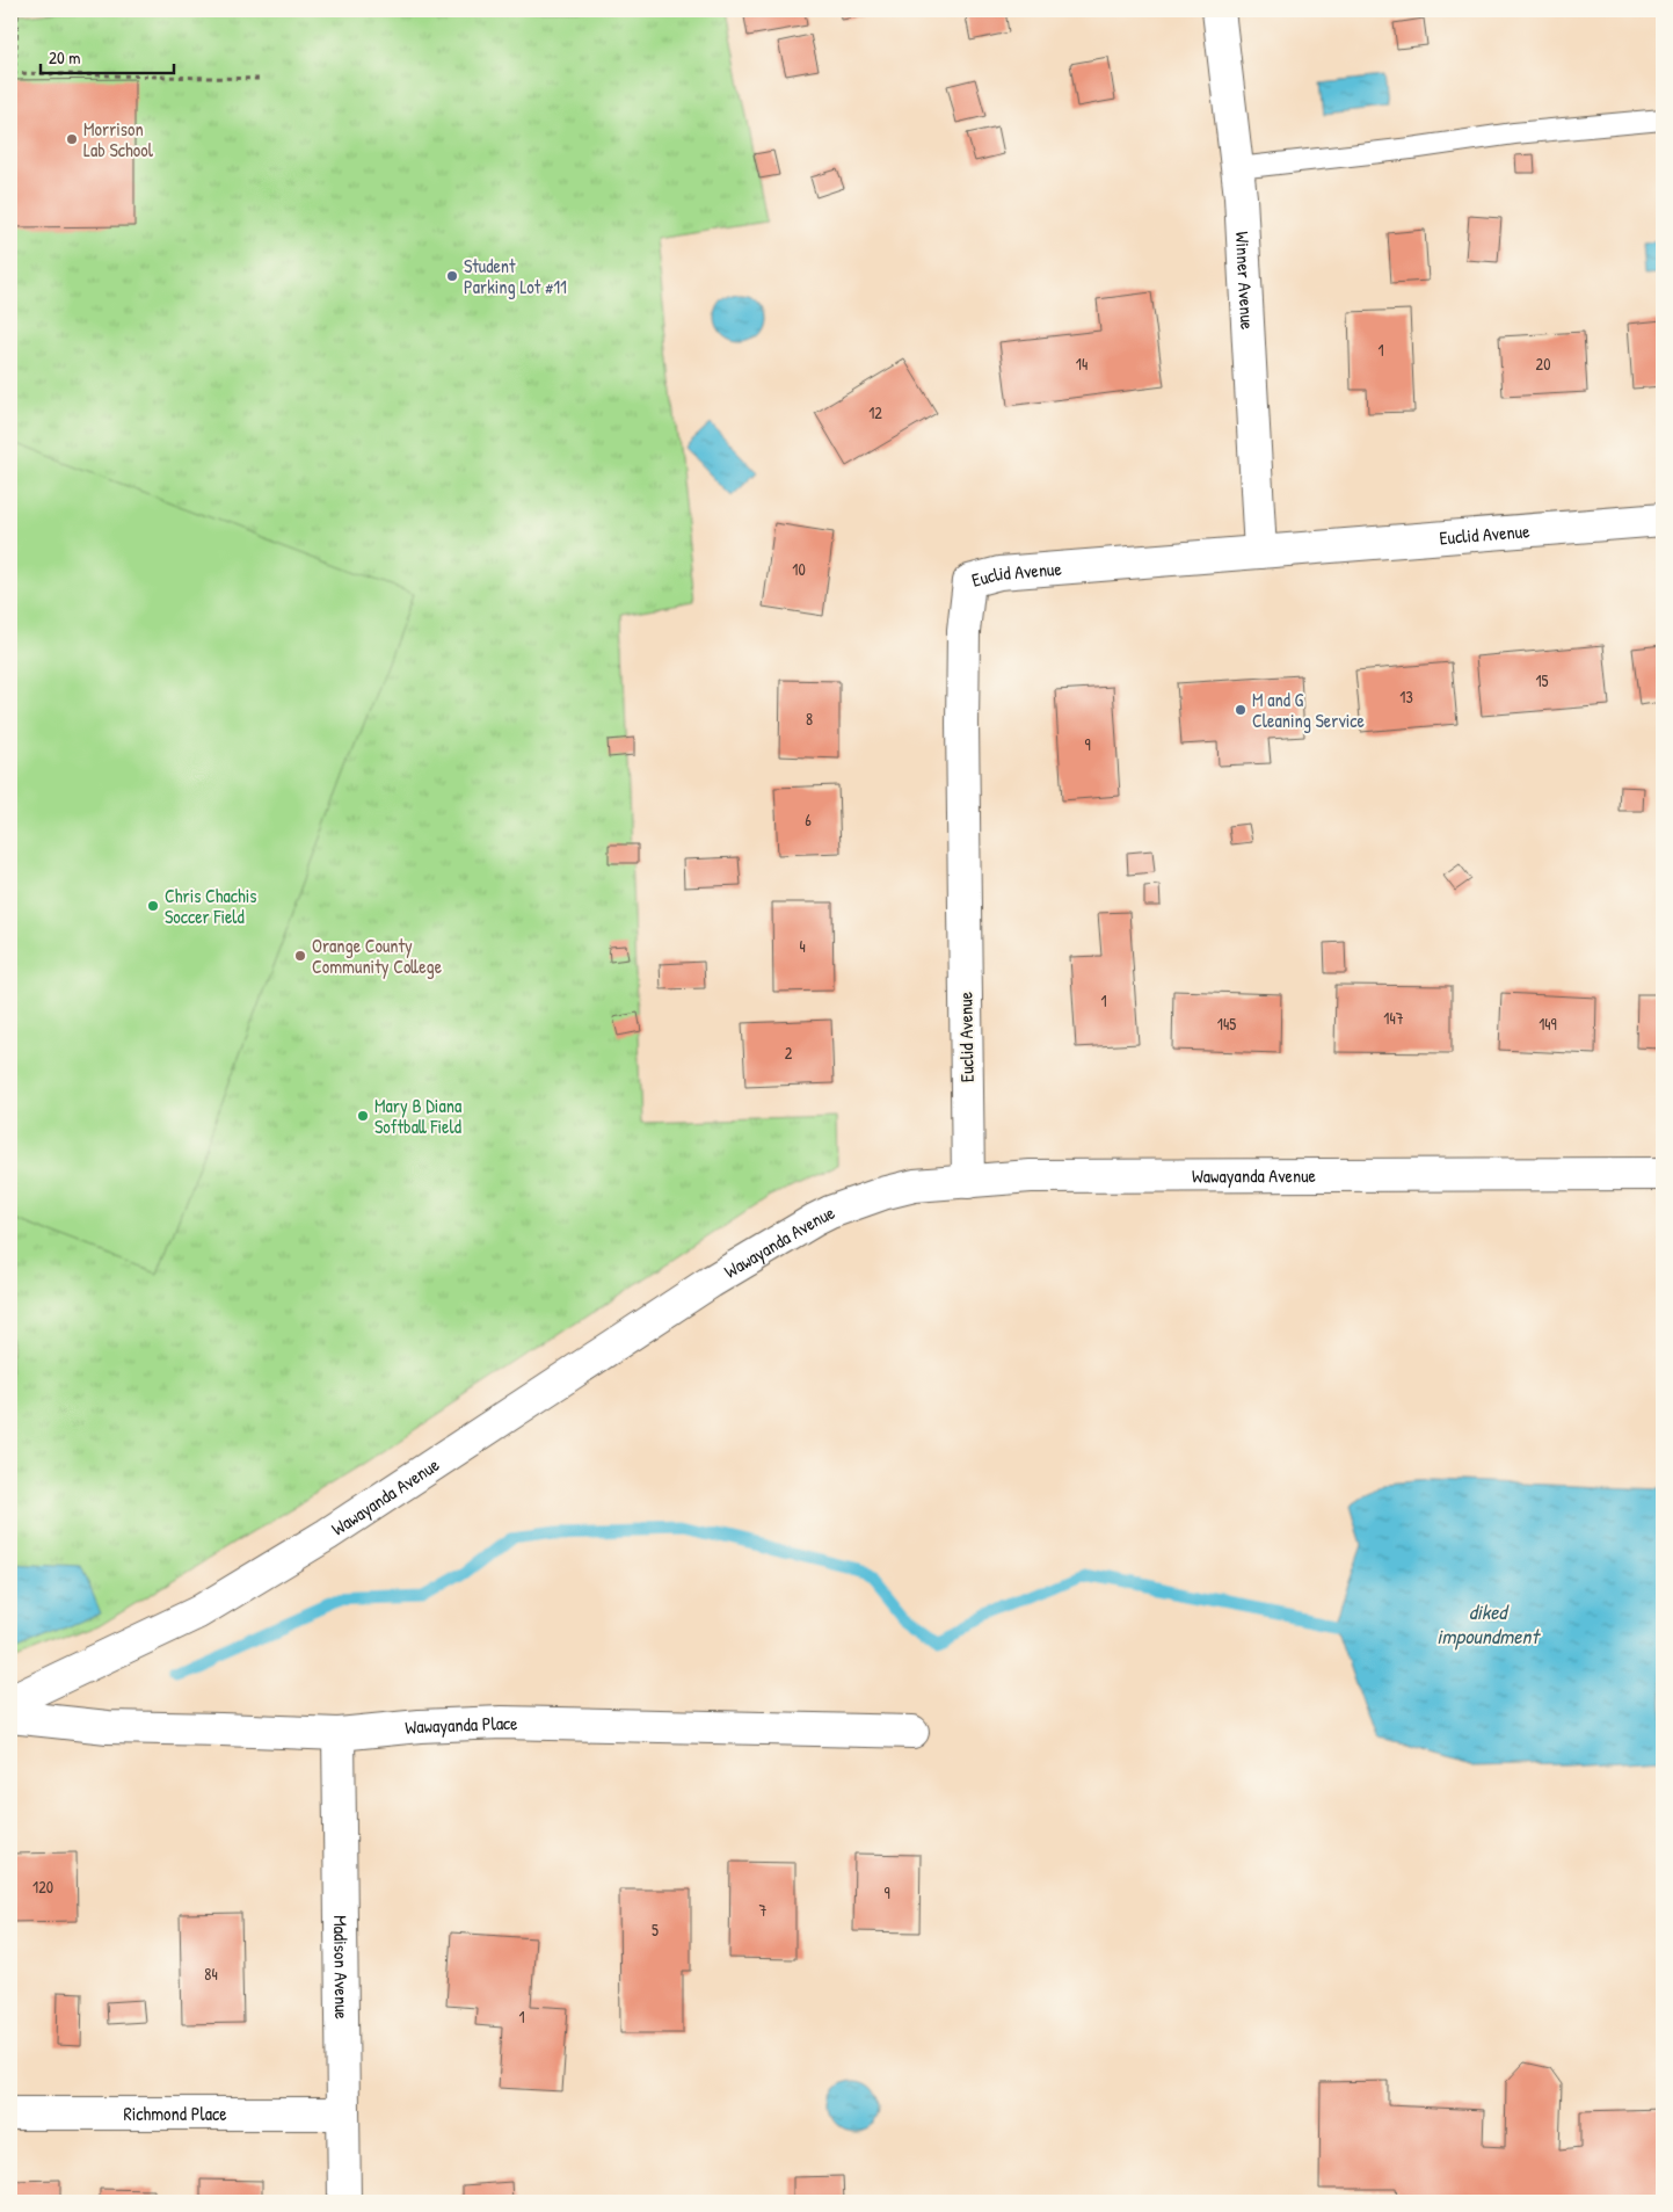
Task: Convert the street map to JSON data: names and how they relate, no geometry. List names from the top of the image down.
{
  "streets": {
    "street": [
      "Winner Avenue",
      "Euclid Avenue",
      "Wawayanda Avenue",
      "Wawayanda Place",
      "Madison Avenue",
      "Richmond Place"
    ]
  },
  "crossings": [
    ["Winner Avenue", "Euclid Avenue"],
    ["Euclid Avenue", "Wawayanda Avenue"],
    ["Wawayanda Place", "Madison Avenue"],
    ["Madison Avenue", "Richmond Place"]
  ],
  "water": ["diked impoundment"],
  "places": [
    "Morrison Lab School",
    "Student Parking Lot #11",
    "M and G Cleaning Service",
    "Chris Chachis Soccer Field",
    "Orange County Community College",
    "Mary B Diana Softball Field"
  ],
  "house_numbers": [
    "1",
    "14",
    "20",
    "12",
    "10",
    "15",
    "13",
    "8",
    "9",
    "6",
    "4",
    "1",
    "147",
    "145",
    "149",
    "2",
    "120",
    "9",
    "7",
    "5",
    "84",
    "1"
  ],
  "scale_bar": "20 m"
}
